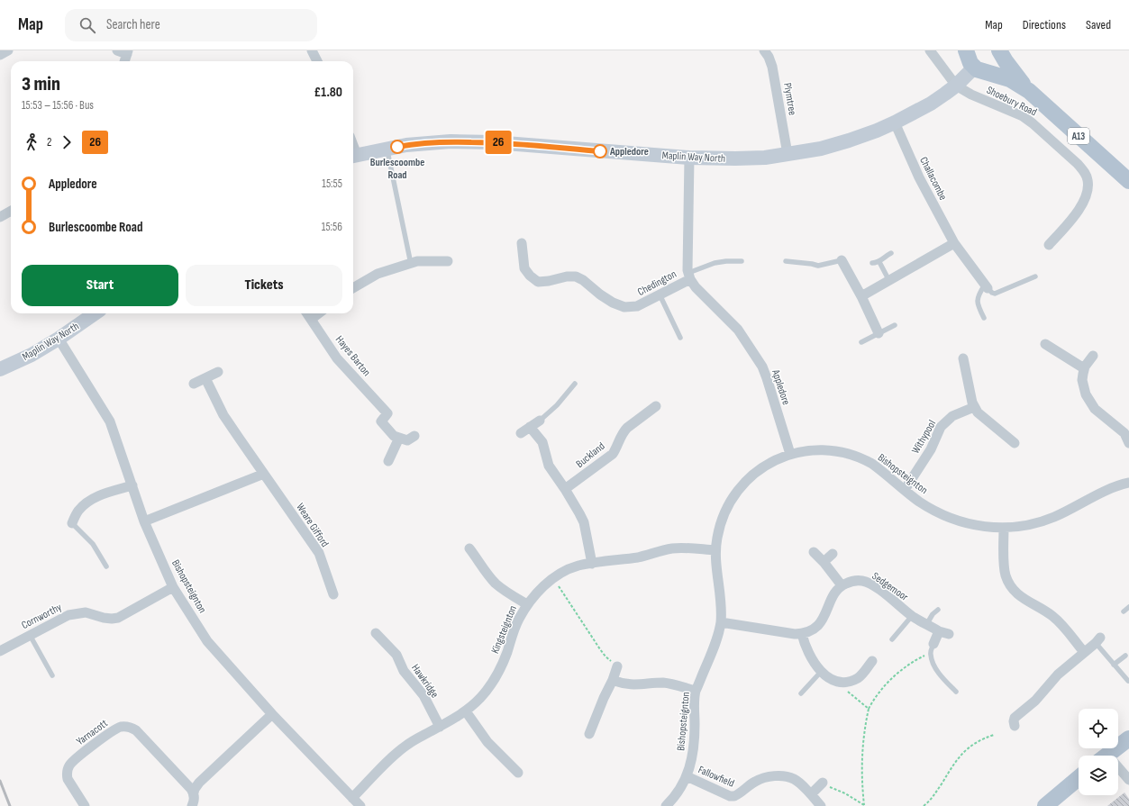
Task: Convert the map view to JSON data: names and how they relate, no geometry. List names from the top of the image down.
{
  "streets": {
    "main road": ["A13"],
    "street": [
      "Plymtree",
      "Shoebury Road",
      "Maplin Way North",
      "Challacombe",
      "Chedington",
      "Hayes Barton",
      "Appledore",
      "Withypool",
      "Buckland",
      "Bishopsteignton",
      "Weare Gifford",
      "Sedgemoor",
      "Cornworthy",
      "Kingsteignton",
      "Hawkridge",
      "Yarnacott",
      "Fallowfield"
    ]
  },
  "crossings": [
    ["Plymtree", "Maplin Way North"],
    ["Shoebury Road", "Maplin Way North"],
    ["A13", "Maplin Way North"],
    ["Maplin Way North", "Challacombe"],
    ["Maplin Way North", "Bishopsteignton"],
    ["Chedington", "Appledore"],
    ["Appledore", "Bishopsteignton"],
    ["Withypool", "Bishopsteignton"],
    ["Bishopsteignton", "Cornworthy"],
    ["Bishopsteignton", "Kingsteignton"],
    ["Bishopsteignton", "Fallowfield"],
    ["Kingsteignton", "Hawkridge"]
  ],
  "places": ["Burlescoombe Road", "Appledore"],
  "lines": ["bus line 26"],
  "page": {
    "header": "Map",
    "search": "Search here",
    "nav": ["Map", "Directions", "Saved"],
    "on_map": "26",
    "heading": ["3 min", "15:53 – 15:56 · Bus", "£1.80"],
    "legs": ["2", "26"],
    "list": [
      {
        "name": "Appledore",
        "value": "15:55"
      },
      {
        "name": "Burlescoombe Road",
        "value": "15:56"
      }
    ],
    "buttons": ["Start", "Tickets"]
  }
}
